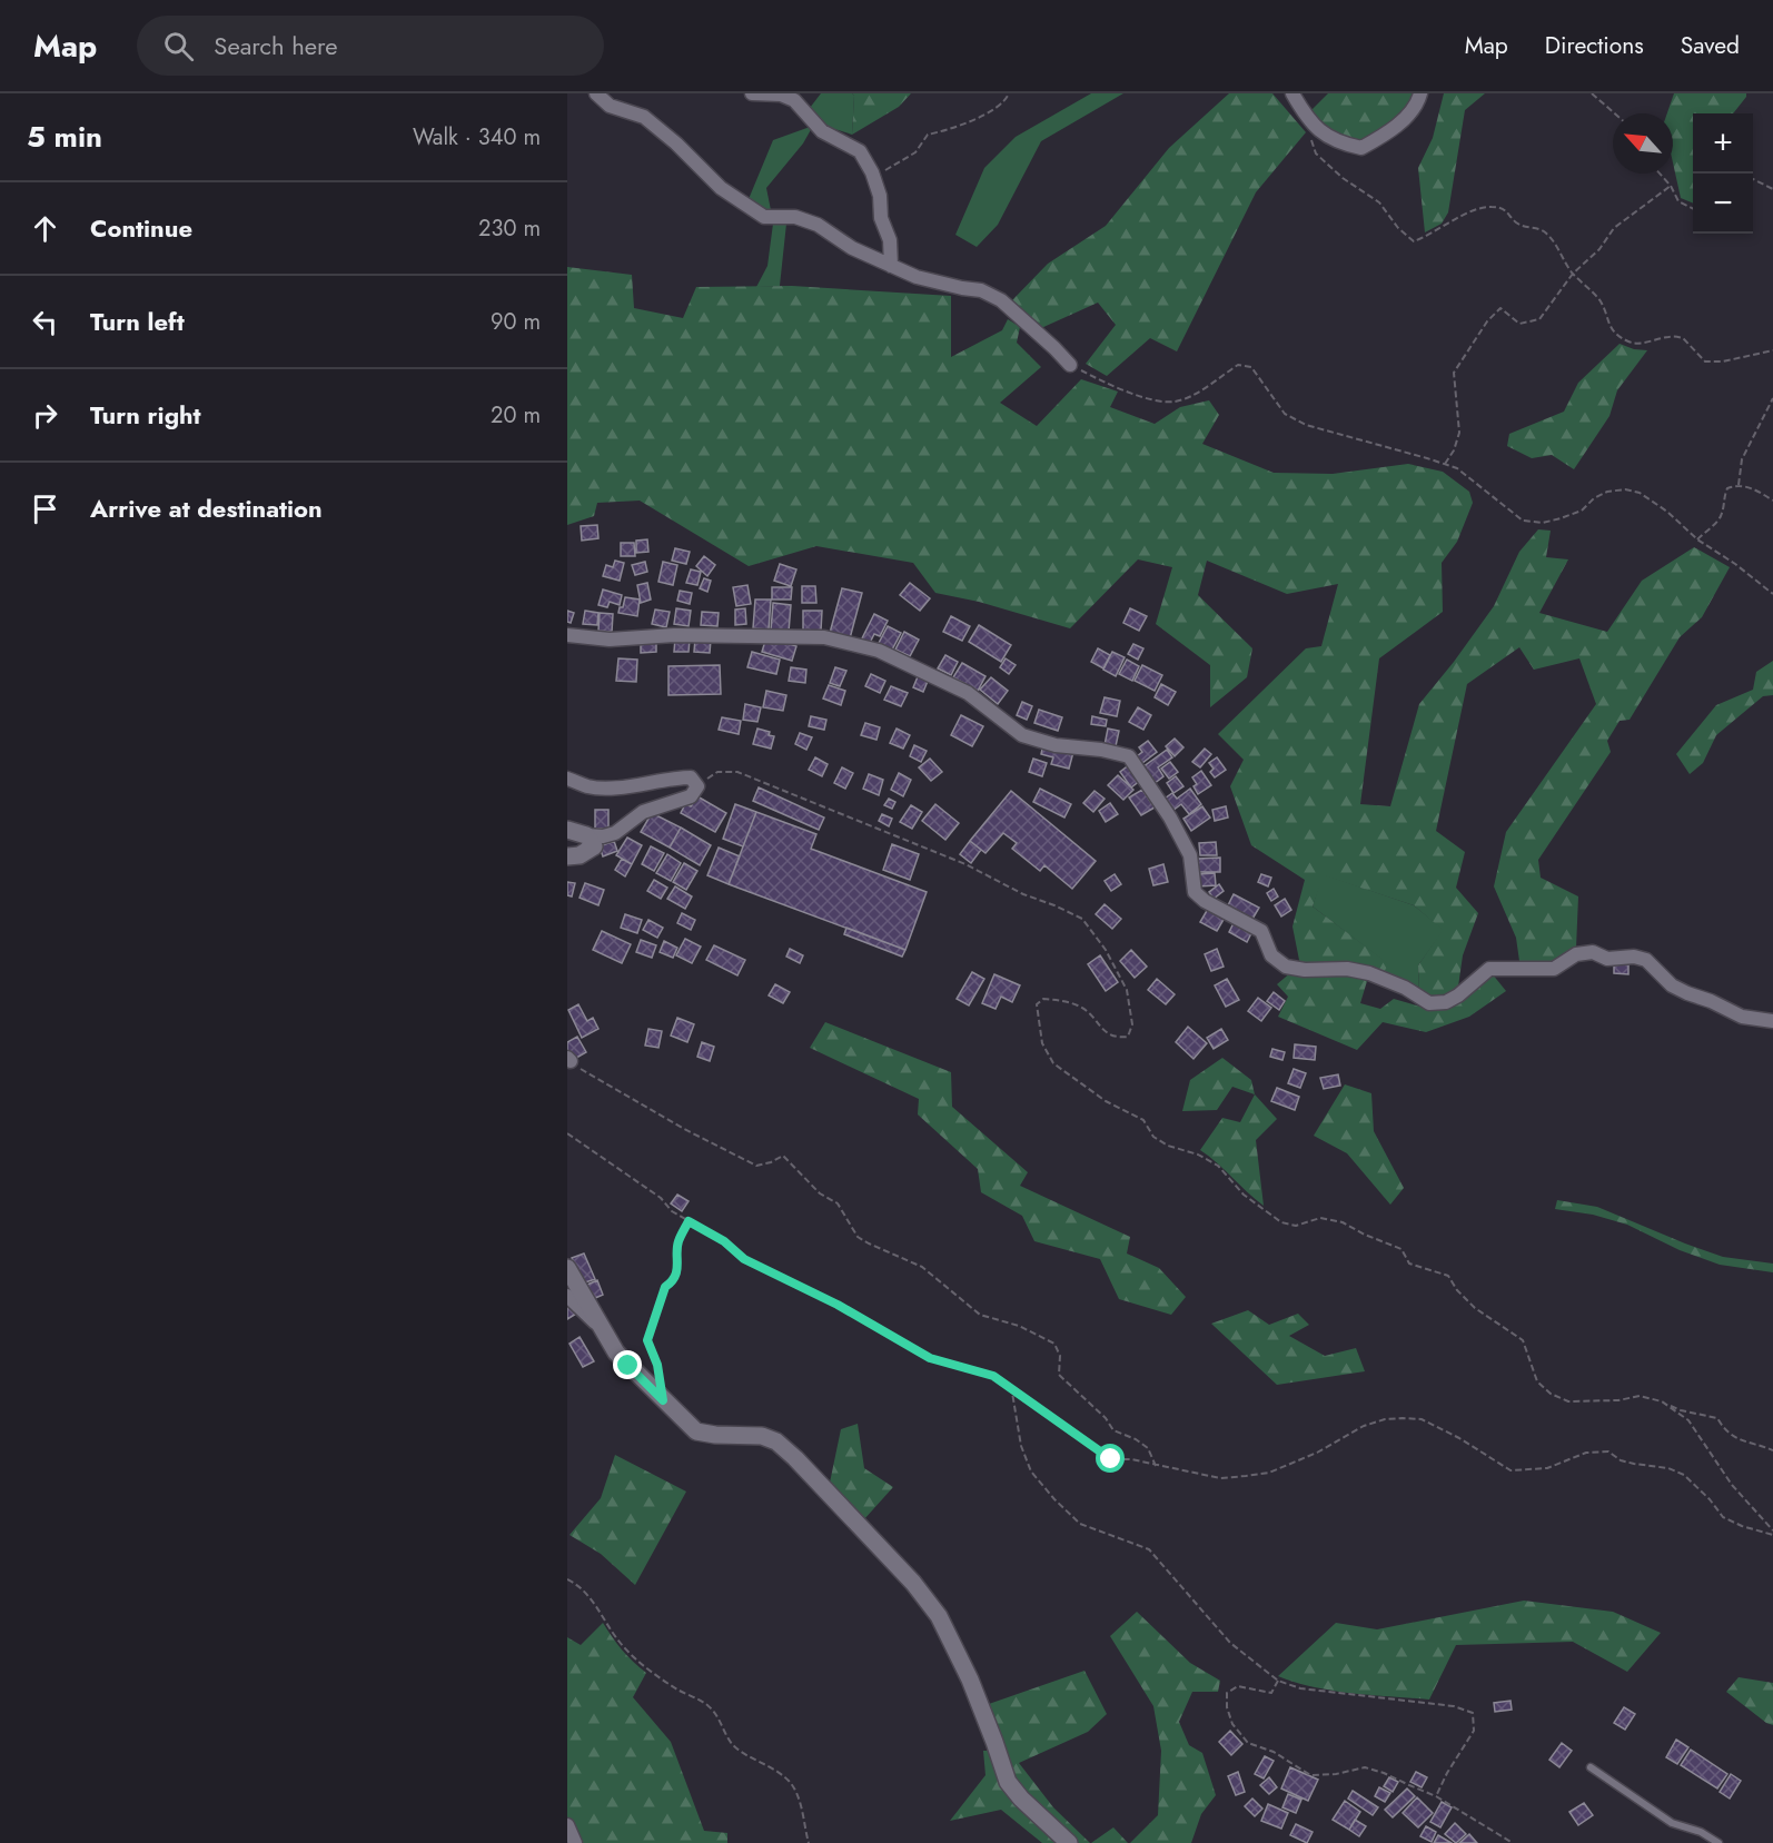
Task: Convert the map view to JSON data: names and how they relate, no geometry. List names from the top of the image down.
{
  "north": "top left",
  "page": {
    "header": "Map",
    "search": "Search here",
    "nav": ["Map", "Directions", "Saved"],
    "heading": ["5 min", "Walk · 340 m"],
    "map_buttons": ["+", "−"],
    "list": [
      ["Continue", "230 m"],
      ["Turn left", "90 m"],
      ["Turn right", "20 m"],
      "Arrive at destination"
    ]
  }
}
